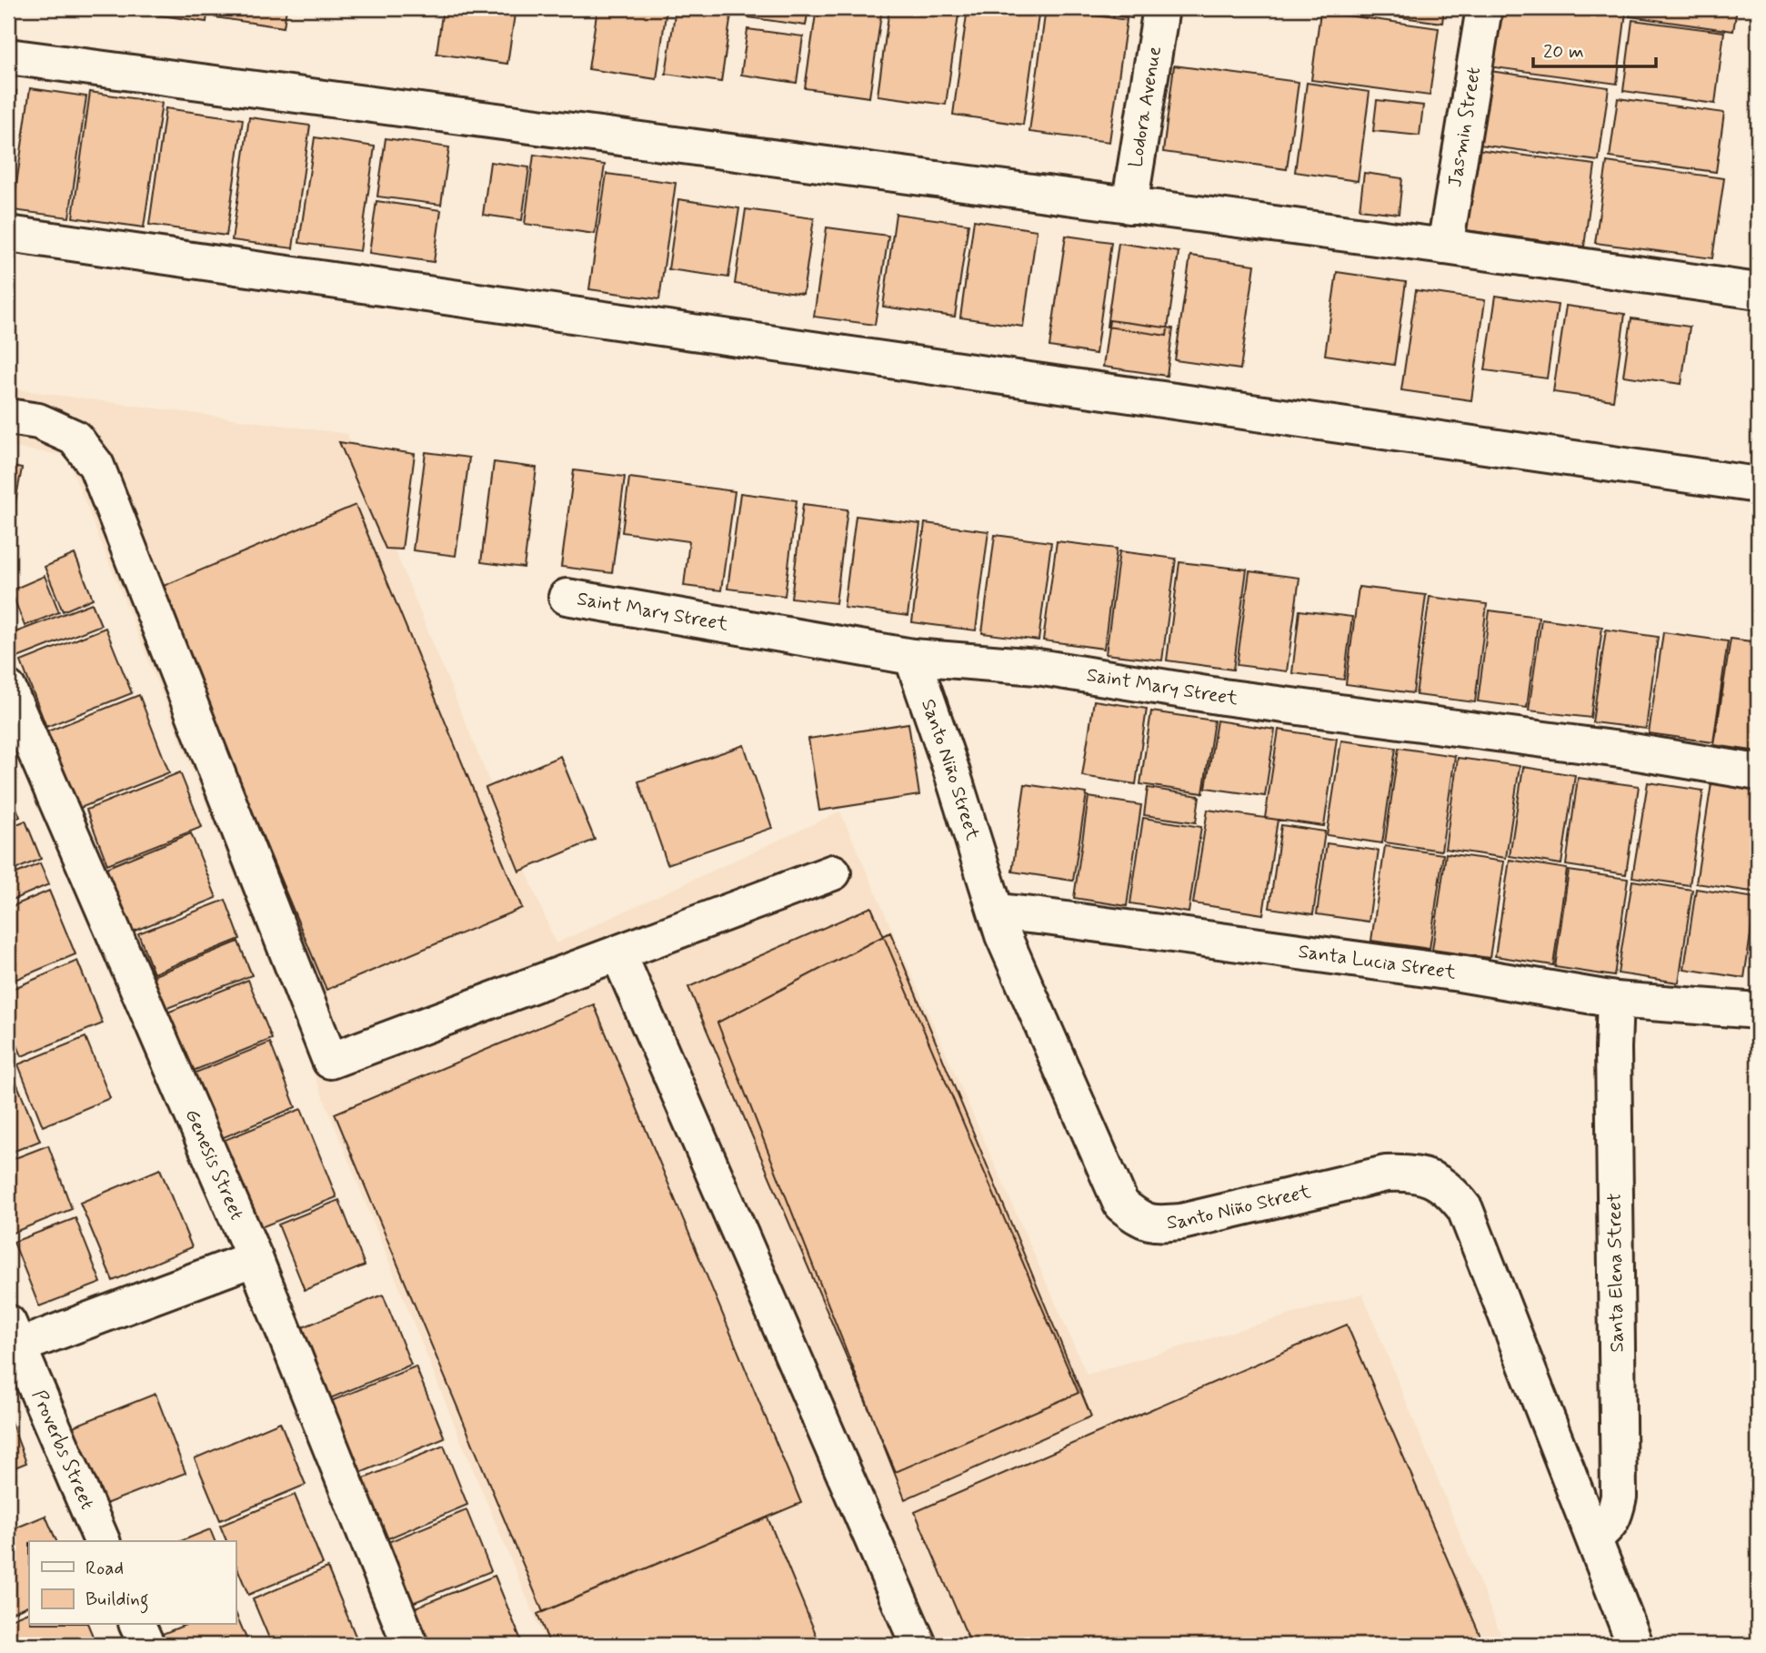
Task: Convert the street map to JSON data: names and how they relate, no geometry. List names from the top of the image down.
{
  "streets": {
    "street": [
      "Lodora Avenue",
      "Jasmin Street",
      "Saint Mary Street",
      "Santo Niño Street",
      "Santa Lucia Street",
      "Genesis Street",
      "Santa Elena Street",
      "Proverbs Street"
    ]
  },
  "crossings": [
    ["Saint Mary Street", "Santo Niño Street"],
    ["Santo Niño Street", "Santa Lucia Street"],
    ["Santo Niño Street", "Santa Elena Street"],
    ["Santa Lucia Street", "Santa Elena Street"]
  ],
  "legend": ["Road", "Building"],
  "scale_bar": "20 m"
}
